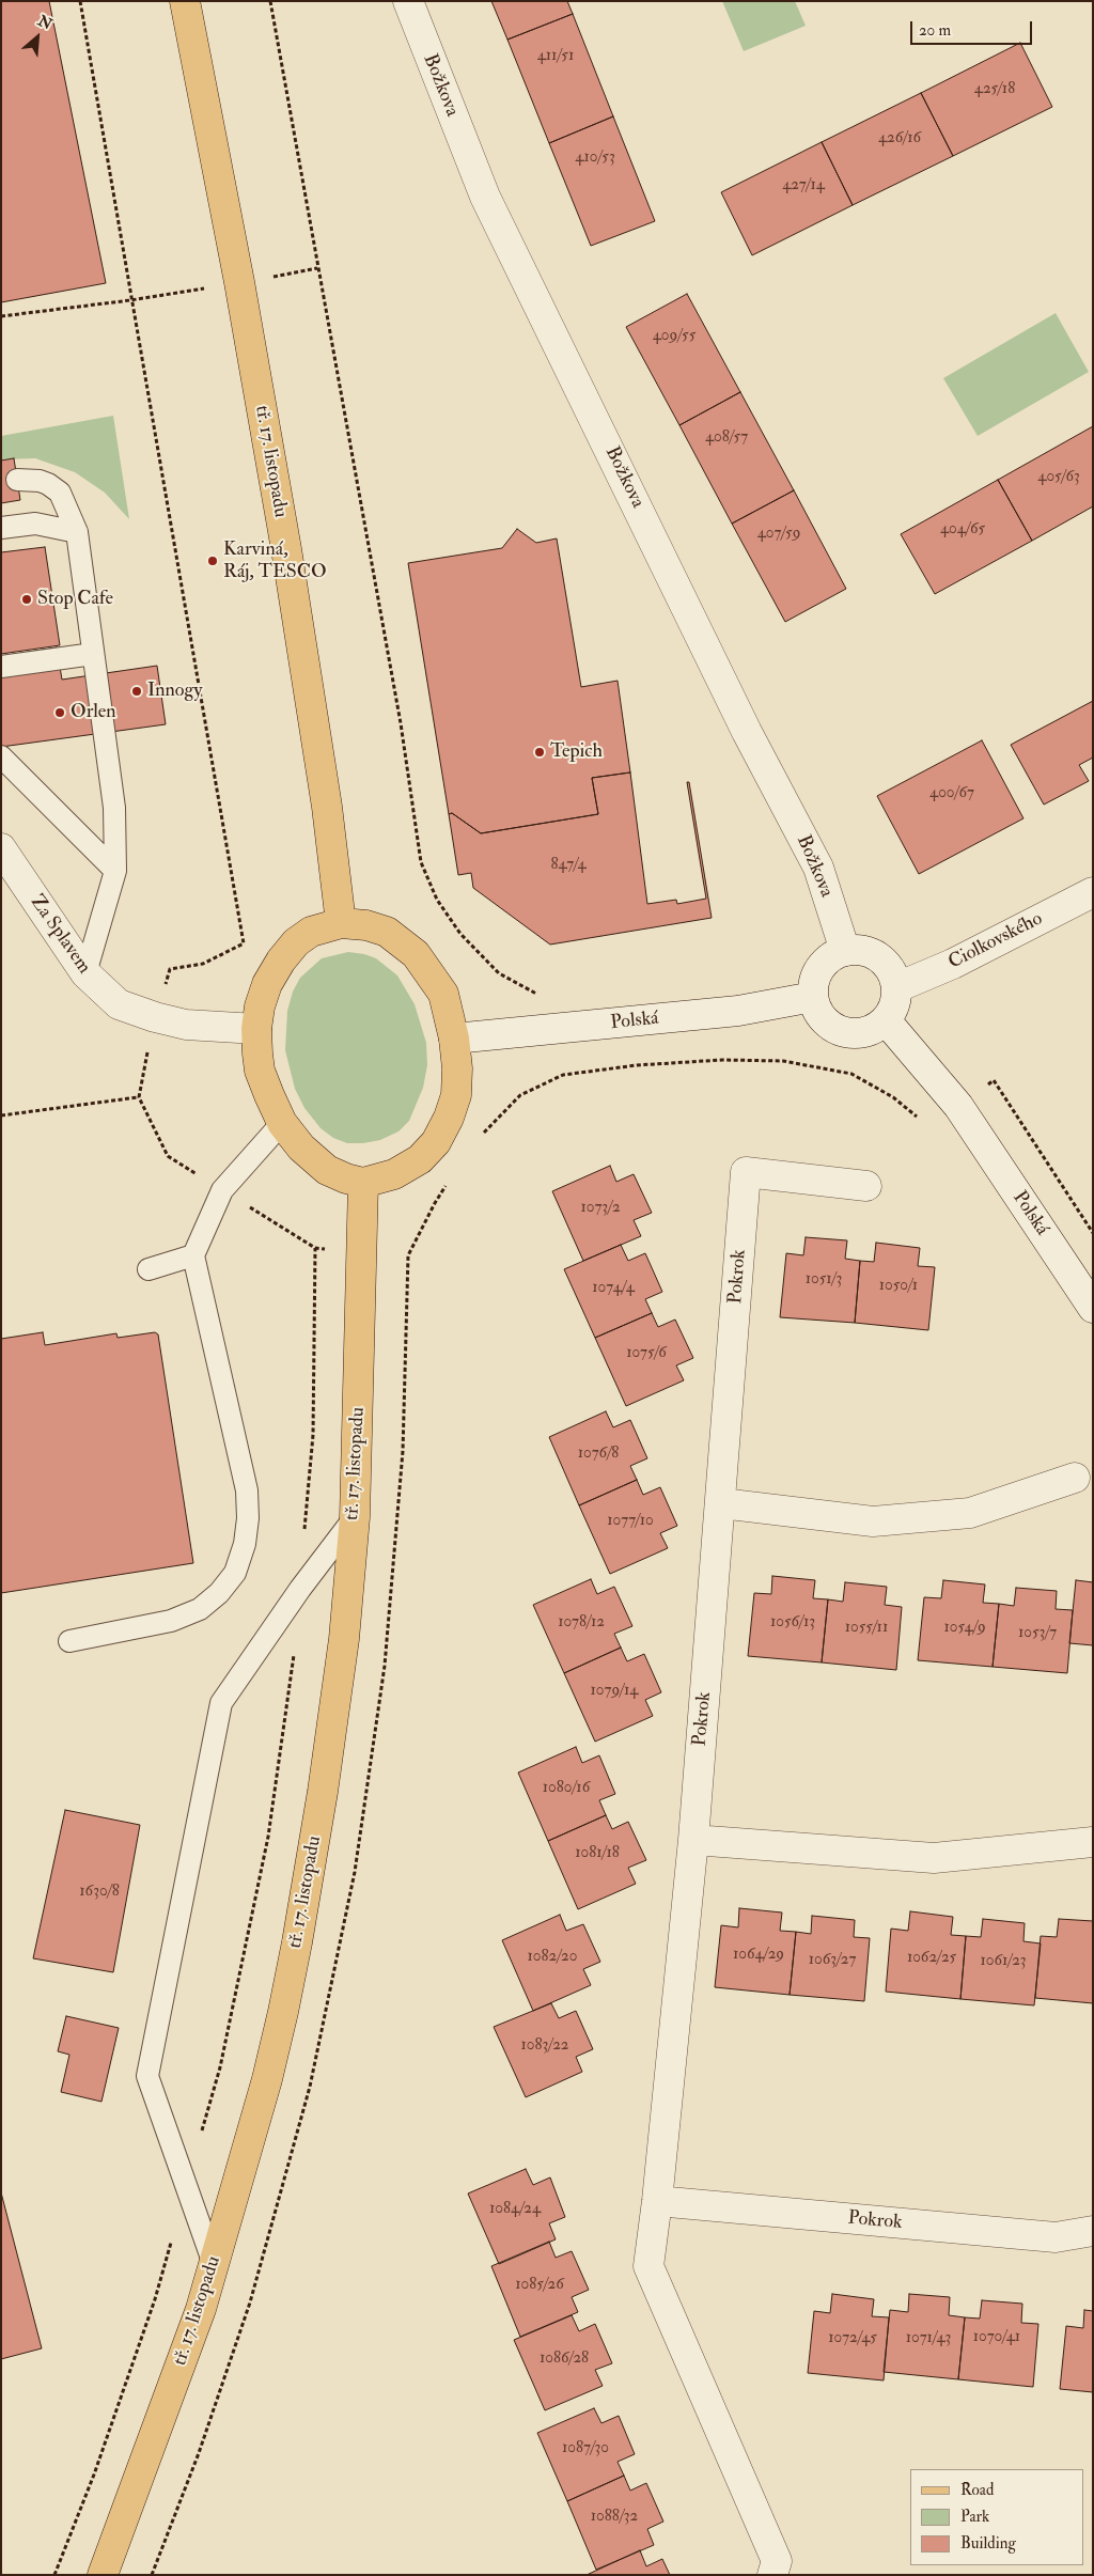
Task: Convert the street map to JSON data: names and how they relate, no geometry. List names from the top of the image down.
{
  "streets": {
    "main road": ["tř. 17. listopadu"],
    "street": [
      "Božkova",
      "Za Splavem",
      "Ciolkovského",
      "Polská",
      "Pokrok"
    ]
  },
  "crossings": [
    ["Božkova", "Ciolkovského"],
    ["Božkova", "Polská"],
    ["Ciolkovského", "Polská"]
  ],
  "places": [
    "Karviná, Ráj, TESCO",
    "Stop Cafe",
    "Innogy",
    "Orlen",
    "Tepich"
  ],
  "house_numbers": [
    "411/51",
    "425/18",
    "426/16",
    "410/53",
    "427/14",
    "409/55",
    "408/57",
    "405/63",
    "404/65",
    "407/59",
    "400/67",
    "847/4",
    "1073/2",
    "1051/3",
    "1050/1",
    "1074/4",
    "1075/6",
    "1076/8",
    "1077/10",
    "1078/12",
    "1056/13",
    "1055/11",
    "1054/9",
    "1053/7",
    "1079/14",
    "1080/16",
    "1081/18",
    "1630/8",
    "1064/29",
    "1082/20",
    "1062/25",
    "1063/27",
    "1061/23",
    "1083/22",
    "1084/24",
    "1085/26",
    "1070/41",
    "1072/45",
    "1071/43",
    "1086/28",
    "1087/30",
    "1088/32"
  ],
  "legend": ["Road", "Park", "Building"],
  "scale_bar": "20 m",
  "north": "top right"
}
